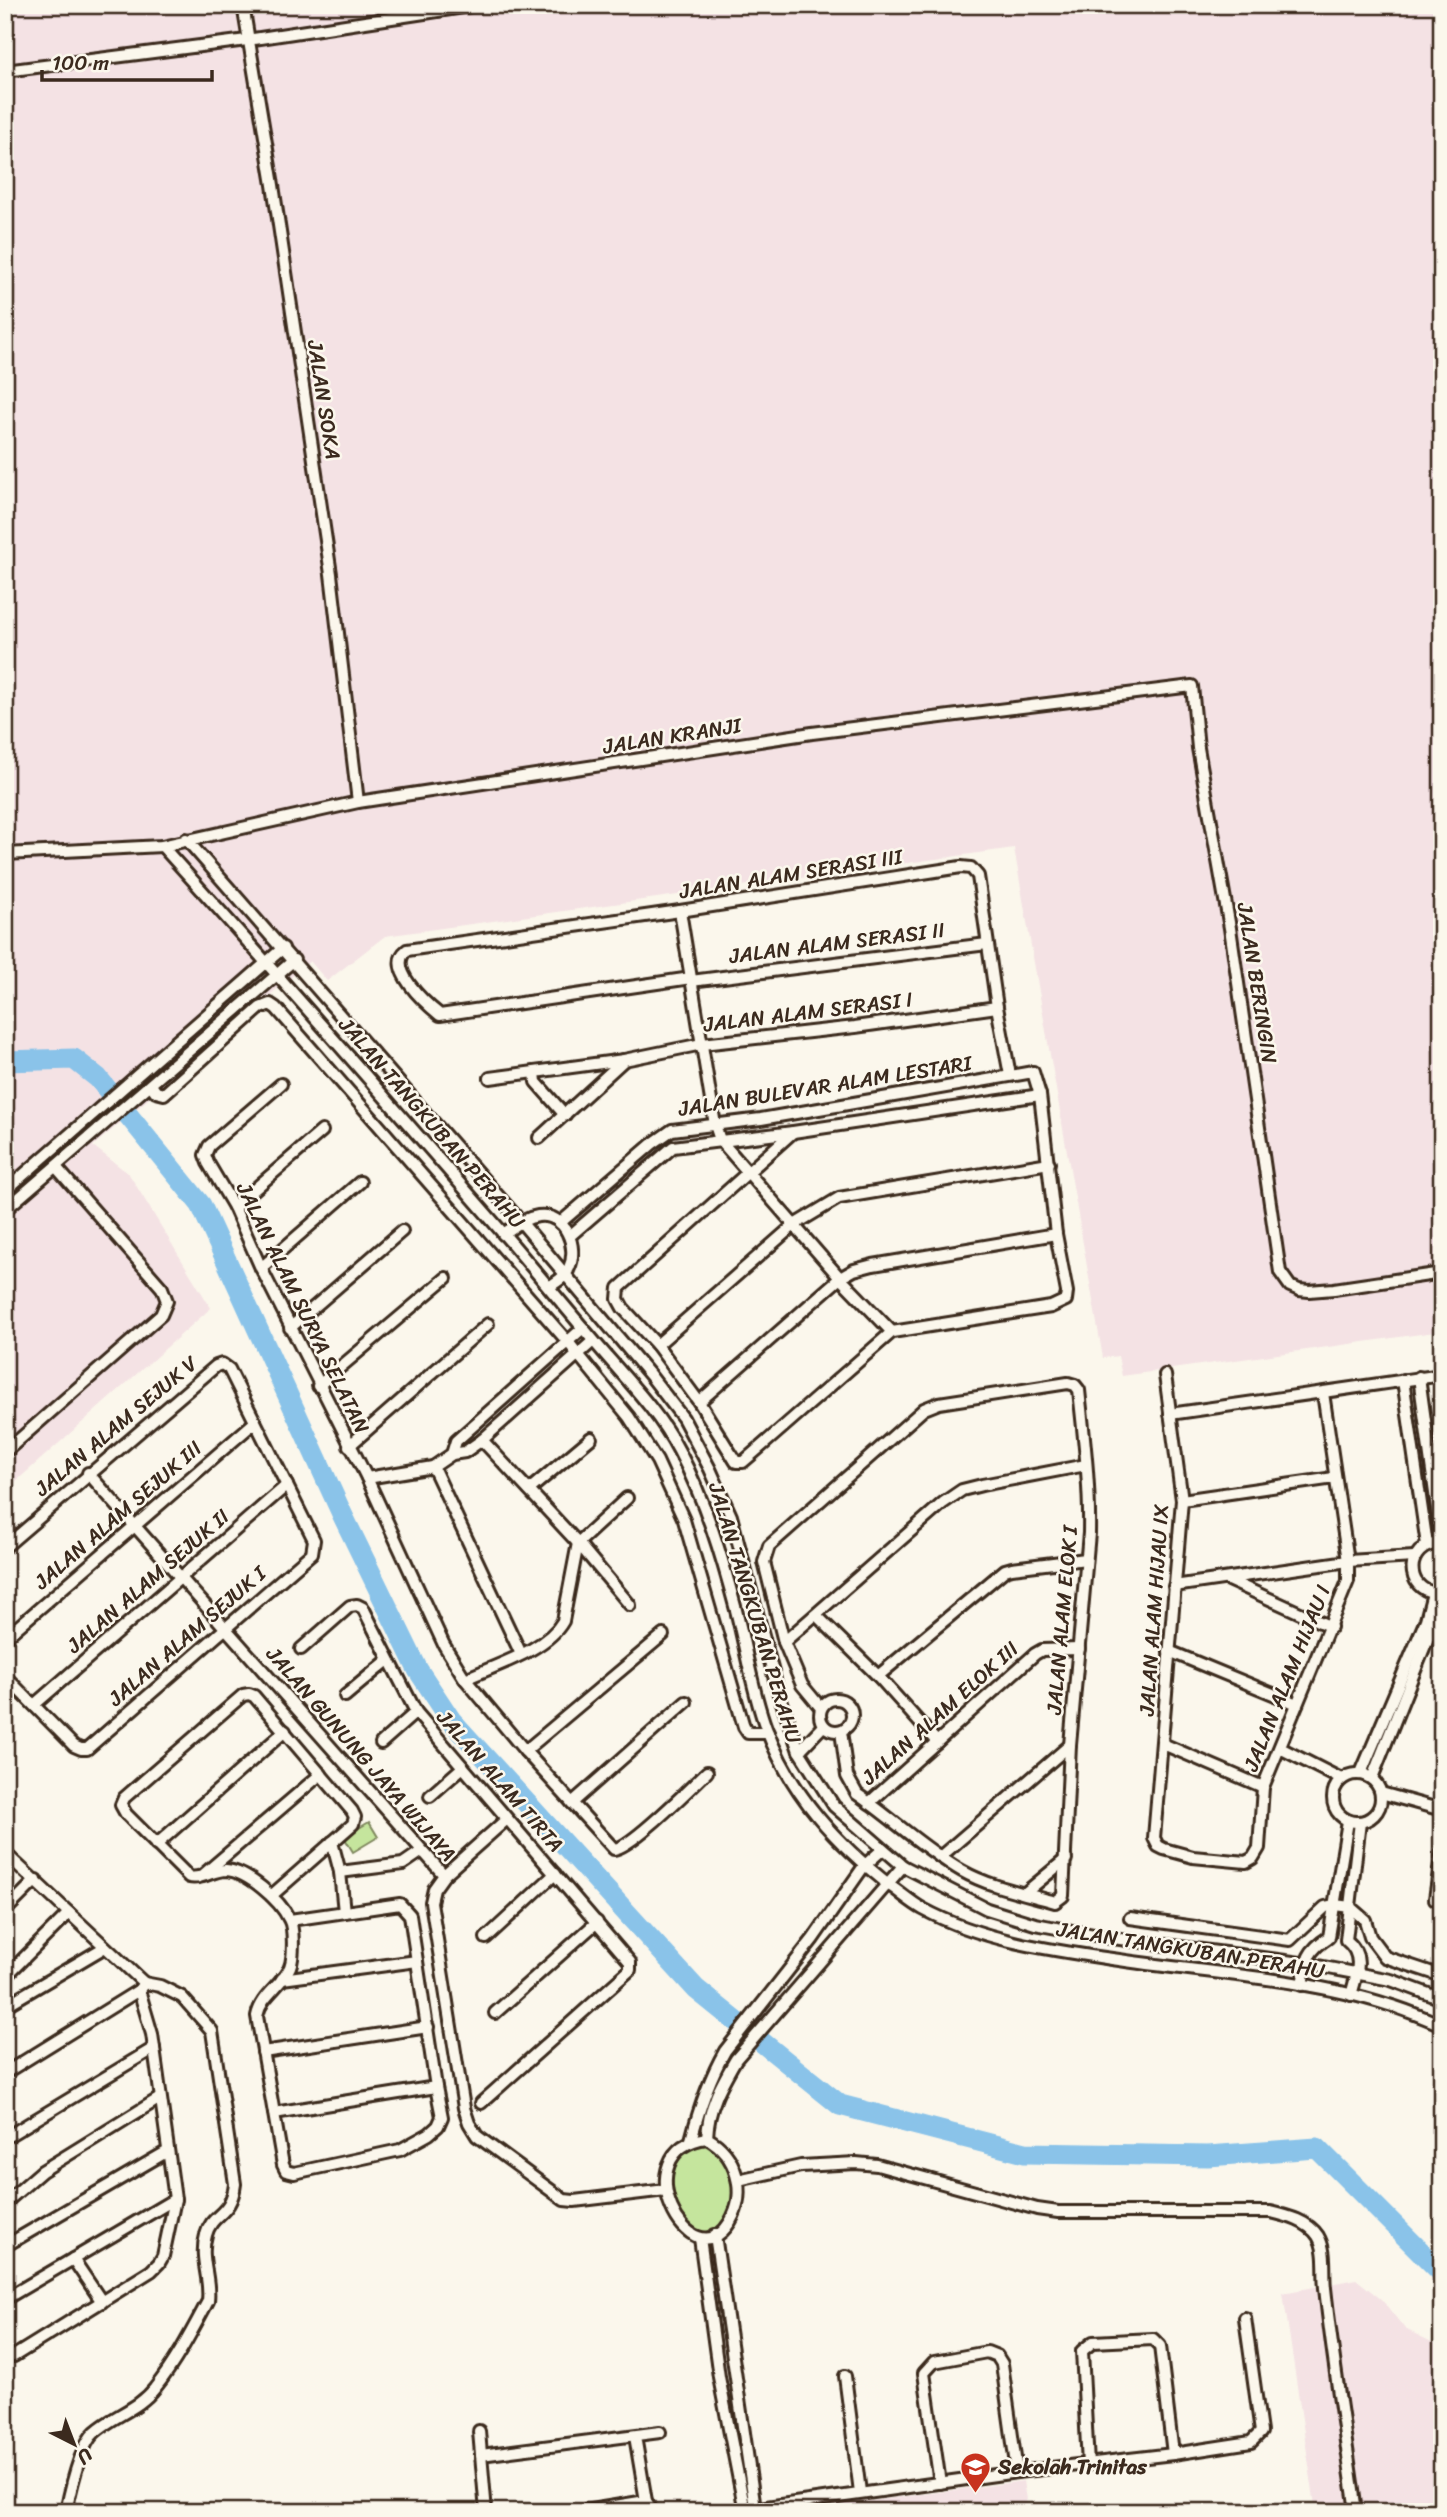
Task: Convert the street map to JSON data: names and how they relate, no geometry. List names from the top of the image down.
{
  "streets": {
    "street": [
      "JALAN SOKA",
      "JALAN KRANJI",
      "JALAN ALAM SERASI III",
      "JALAN ALAM SERASI II",
      "JALAN BERINGIN",
      "JALAN ALAM SERASI I",
      "JALAN BULEVAR ALAM LESTARI",
      "JALAN TANGKUBAN PERAHU",
      "JALAN ALAM SURYA SELATAN",
      "JALAN ALAM SEJUK V",
      "JALAN ALAM SEJUK III",
      "JALAN ALAM SEJUK II",
      "JALAN ALAM HIJAU IX",
      "JALAN ALAM ELOK I",
      "JALAN ALAM SEJUK I",
      "JALAN ALAM HIJAU I",
      "JALAN ALAM ELOK III",
      "JALAN GUNUNG JAYA WIJAYA",
      "JALAN ALAM TIRTA"
    ]
  },
  "crossings": [
    ["JALAN SOKA", "JALAN KRANJI"],
    ["JALAN KRANJI", "JALAN BERINGIN"],
    ["JALAN KRANJI", "JALAN TANGKUBAN PERAHU"],
    ["JALAN ALAM SERASI III", "JALAN ALAM SERASI II"],
    ["JALAN ALAM SERASI III", "JALAN ALAM SERASI I"],
    ["JALAN ALAM SERASI III", "JALAN BULEVAR ALAM LESTARI"],
    ["JALAN ALAM SEJUK V", "JALAN ALAM SEJUK III"],
    ["JALAN ALAM SEJUK V", "JALAN GUNUNG JAYA WIJAYA"],
    ["JALAN ALAM SEJUK III", "JALAN GUNUNG JAYA WIJAYA"],
    ["JALAN ALAM SEJUK II", "JALAN ALAM SEJUK I"],
    ["JALAN ALAM SEJUK II", "JALAN GUNUNG JAYA WIJAYA"],
    ["JALAN ALAM HIJAU IX", "JALAN ALAM HIJAU I"],
    ["JALAN ALAM ELOK I", "JALAN ALAM ELOK III"],
    ["JALAN ALAM SEJUK I", "JALAN GUNUNG JAYA WIJAYA"]
  ],
  "places": {
    "school or university": ["Sekolah Trinitas"]
  },
  "scale_bar": "100 m",
  "north": "bottom right"
}
